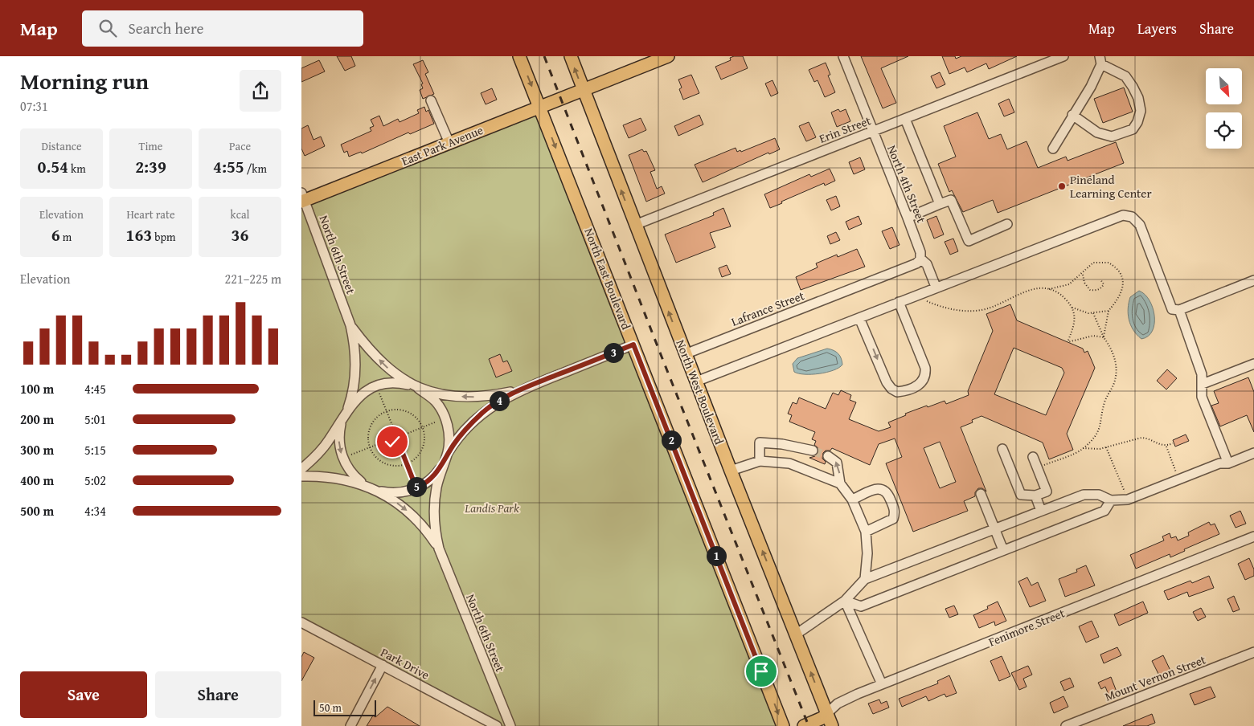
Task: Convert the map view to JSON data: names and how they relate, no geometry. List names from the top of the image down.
{
  "streets": {
    "main road": [
      "East Park Avenue",
      "North East Boulevard",
      "North West Boulevard",
      "Fenimore Street"
    ],
    "street": [
      "Erin Street",
      "North 4th Street",
      "North 6th Street",
      "Lafrance Street",
      "Park Drive",
      "Mount Vernon Street"
    ]
  },
  "crossings": [
    ["Erin Street", "North 4th Street"],
    ["Erin Street", "North West Boulevard"],
    ["East Park Avenue", "North 6th Street"],
    ["East Park Avenue", "North East Boulevard"],
    ["East Park Avenue", "North West Boulevard"],
    ["North 4th Street", "Lafrance Street"],
    ["Lafrance Street", "North West Boulevard"],
    ["North West Boulevard", "Fenimore Street"]
  ],
  "one_way": ["North East Boulevard", "North West Boulevard"],
  "parks": ["Landis Park"],
  "places": ["Pineland Learning Center"],
  "scale_bar": "50 m",
  "north": "bottom right",
  "page": {
    "header": "Map",
    "search": "Search here",
    "nav": ["Map", "Layers", "Share"],
    "heading": ["Morning run", "07:31"],
    "stats": [
      ["Distance", "0.54 km"],
      ["Time", "2:39"],
      ["Pace", "4:55 /km"],
      ["Elevation", "6 m"],
      ["Heart rate", "163 bpm"],
      ["kcal", "36"]
    ],
    "chart": ["Elevation", "221–225 m"],
    "pins": [
      "3",
      "4",
      "2",
      "5",
      "1"
    ],
    "list": [
      {
        "name": "100 m",
        "note": "4:45"
      },
      {
        "name": "200 m",
        "note": "5:01"
      },
      {
        "name": "300 m",
        "note": "5:15"
      },
      {
        "name": "400 m",
        "note": "5:02"
      },
      {
        "name": "500 m",
        "note": "4:34"
      }
    ],
    "buttons": ["Save", "Share"],
    "scale": "50 m"
  }
}
